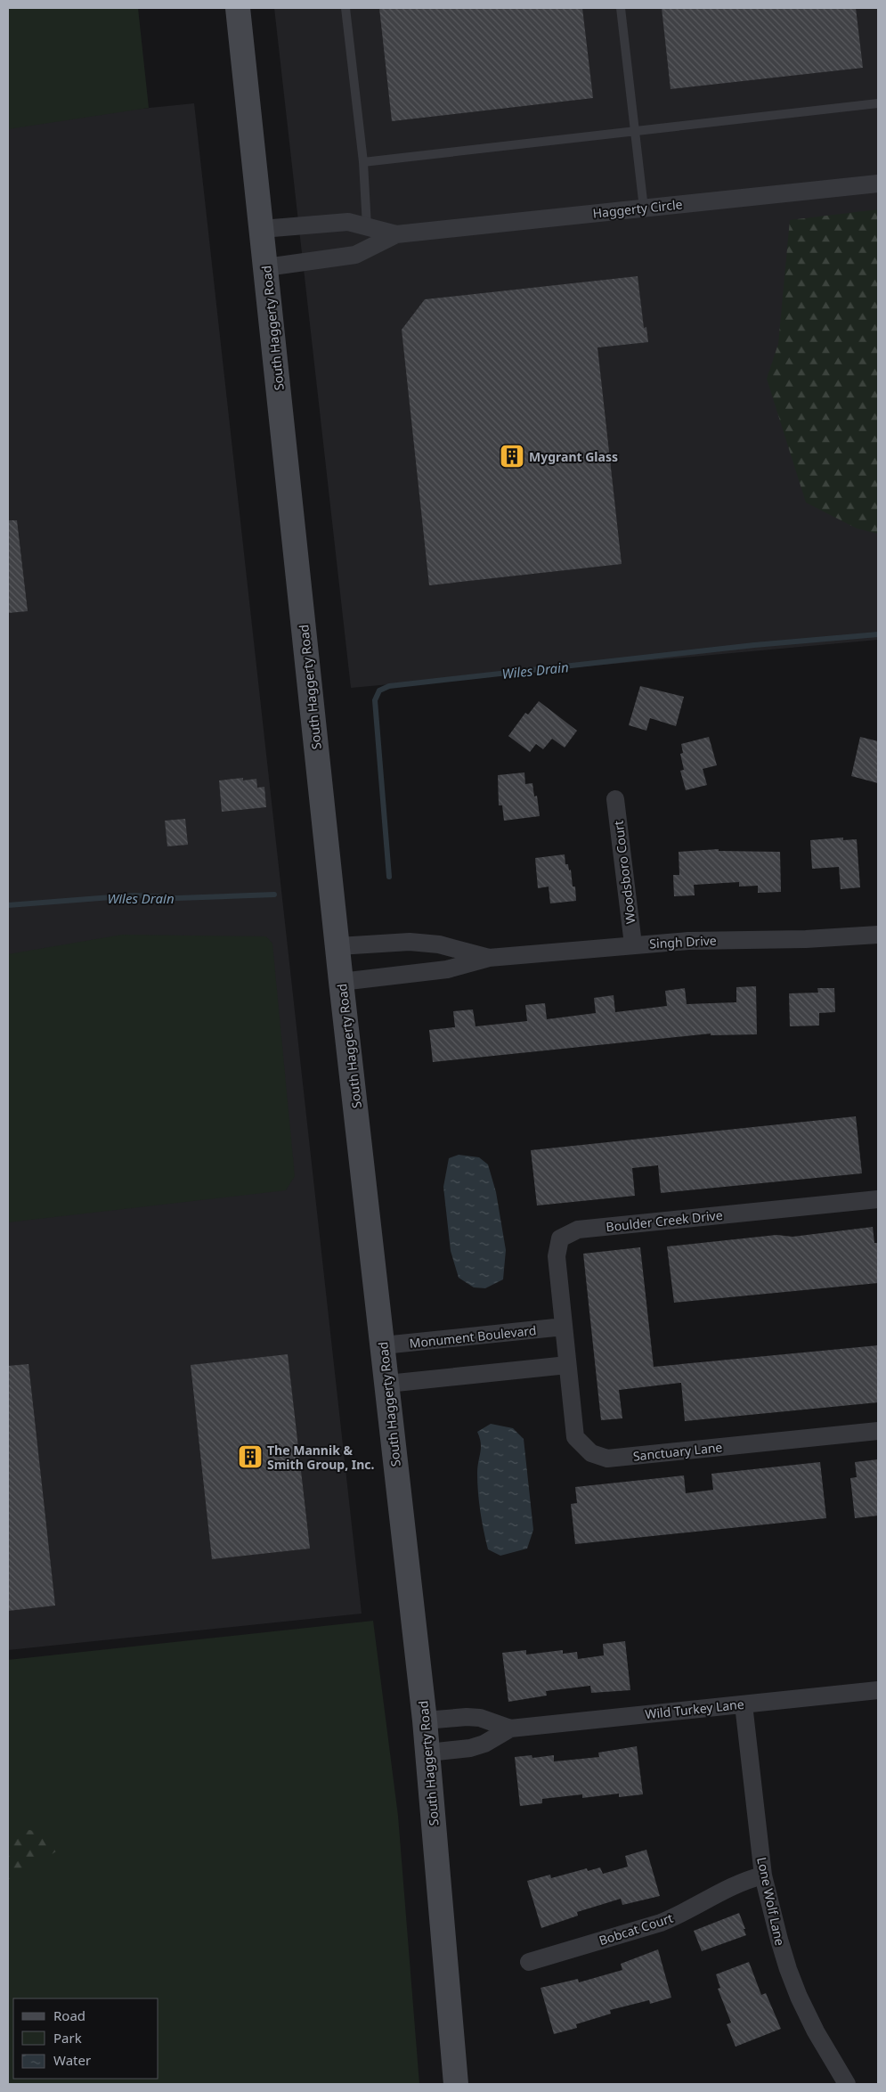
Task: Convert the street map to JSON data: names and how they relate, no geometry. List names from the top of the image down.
{
  "streets": {
    "main road": ["South Haggerty Road"],
    "street": [
      "Haggerty Circle",
      "Woodsboro Court",
      "Singh Drive",
      "Boulder Creek Drive",
      "Monument Boulevard",
      "Sanctuary Lane",
      "Wild Turkey Lane",
      "Lone Wolf Lane",
      "Bobcat Court"
    ]
  },
  "crossings": [
    ["Haggerty Circle", "South Haggerty Road"],
    ["South Haggerty Road", "Singh Drive"],
    ["South Haggerty Road", "Monument Boulevard"],
    ["South Haggerty Road", "Wild Turkey Lane"],
    ["Woodsboro Court", "Singh Drive"],
    ["Boulder Creek Drive", "Monument Boulevard"],
    ["Boulder Creek Drive", "Sanctuary Lane"],
    ["Wild Turkey Lane", "Lone Wolf Lane"],
    ["Lone Wolf Lane", "Bobcat Court"]
  ],
  "water": ["Wiles Drain"],
  "places": {
    "building": ["Mygrant Glass", "The Mannik & Smith Group, Inc."]
  },
  "legend": ["Road", "Park", "Water"]
}
